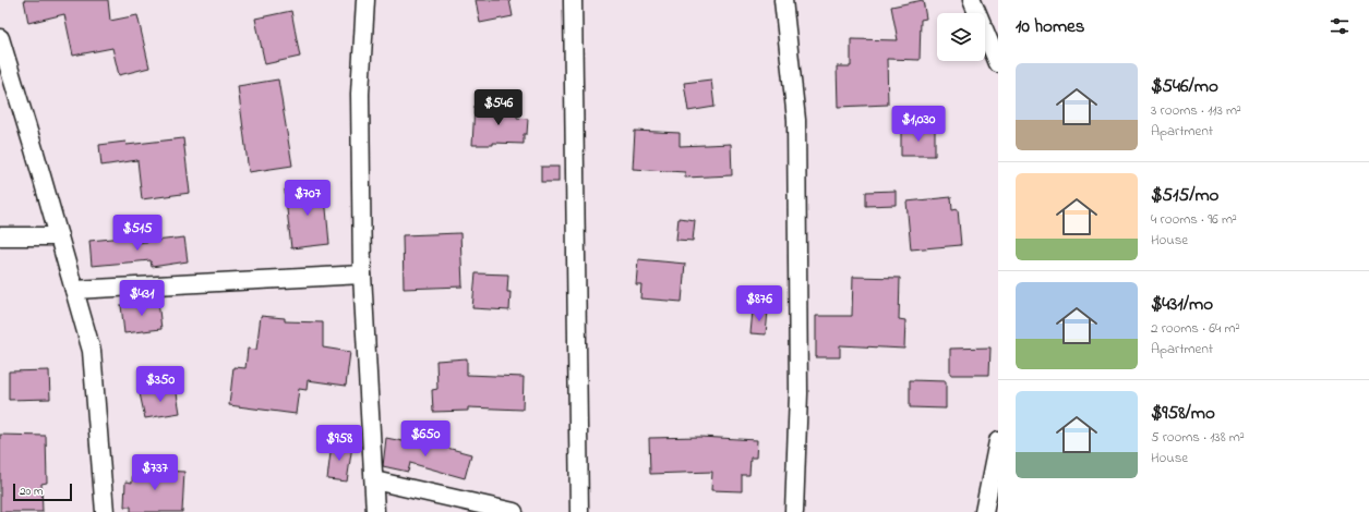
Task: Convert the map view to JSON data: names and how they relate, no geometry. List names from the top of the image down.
{
  "scale_bar": "20 m",
  "page": {
    "heading": "10 homes",
    "list": [
      {
        "name": "$546/mo",
        "note": "3 rooms · 113 m² · Apartment"
      },
      {
        "name": "$515/mo",
        "note": "4 rooms · 96 m² · House"
      },
      {
        "name": "$431/mo",
        "note": "2 rooms · 64 m² · Apartment"
      },
      {
        "name": "$958/mo",
        "note": "5 rooms · 138 m² · House"
      }
    ],
    "price": [
      "$546",
      "$1,030",
      "$707",
      "$515",
      "$431",
      "$876",
      "$350",
      "$650",
      "$958",
      "$737"
    ],
    "scale": "20 m"
  }
}
